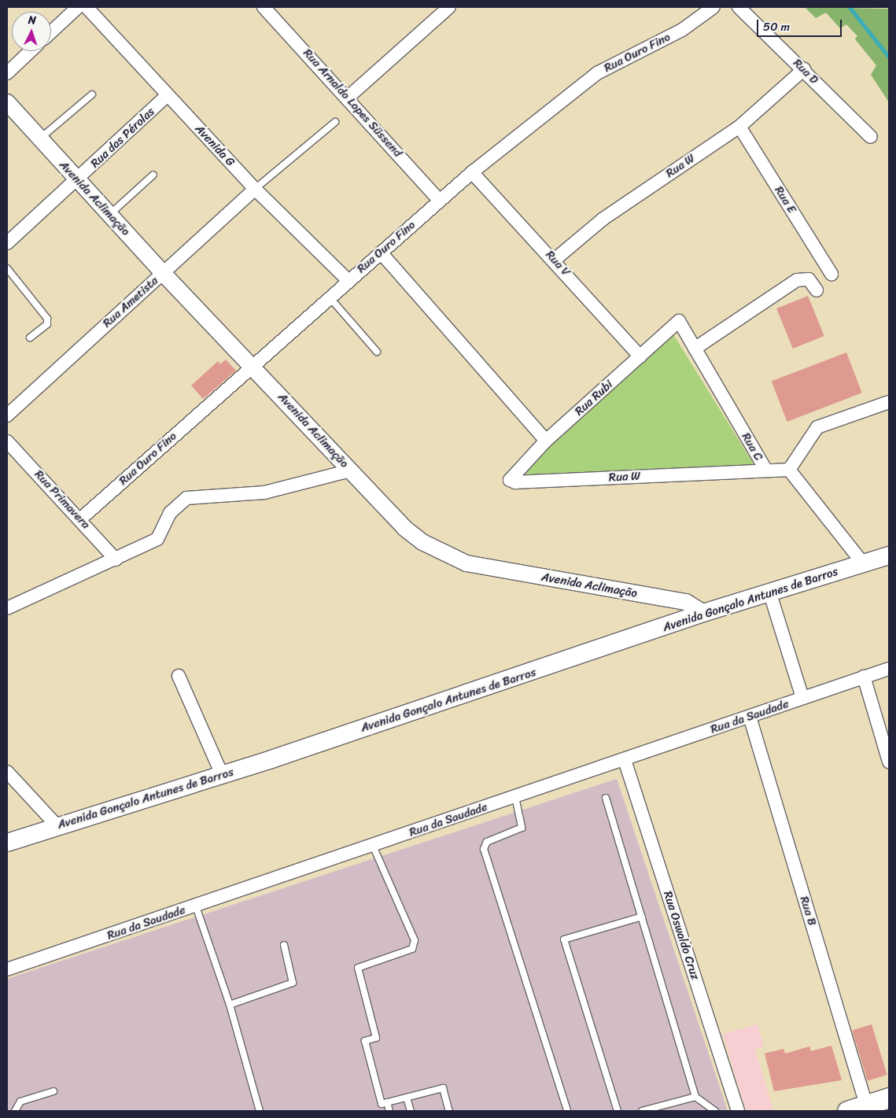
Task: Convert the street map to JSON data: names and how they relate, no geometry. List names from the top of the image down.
{
  "streets": {
    "main road": ["Avenida Gonçalo Antunes de Barros"],
    "street": [
      "Rua Ouro Fino",
      "Rua D",
      "Rua Arnaldo Lopes Süssend",
      "Rua das Pérolas",
      "Avenida G",
      "Rua W",
      "Avenida Aclimação",
      "Rua E",
      "Rua V",
      "Rua Ametista",
      "Rua Rubi",
      "Rua C",
      "Rua Primavera",
      "Rua da Saudade",
      "Rua B",
      "Rua Oswaldo Cruz"
    ]
  },
  "crossings": [
    ["Rua Ouro Fino", "Rua Arnaldo Lopes Süssend"],
    ["Rua Ouro Fino", "Avenida G"],
    ["Rua Ouro Fino", "Avenida Aclimação"],
    ["Rua Ouro Fino", "Rua V"],
    ["Rua Ouro Fino", "Rua Primavera"],
    ["Rua D", "Rua W"],
    ["Rua das Pérolas", "Avenida G"],
    ["Rua das Pérolas", "Avenida Aclimação"],
    ["Avenida G", "Rua Ametista"],
    ["Rua W", "Rua E"],
    ["Rua W", "Rua V"],
    ["Rua W", "Rua Rubi"],
    ["Rua W", "Rua C"],
    ["Avenida Aclimação", "Rua Ametista"],
    ["Avenida Aclimação", "Avenida Gonçalo Antunes de Barros"],
    ["Rua V", "Rua Rubi"],
    ["Rua Rubi", "Rua C"],
    ["Rua da Saudade", "Rua B"],
    ["Rua da Saudade", "Rua Oswaldo Cruz"]
  ],
  "scale_bar": "50 m",
  "north": "top"
}
